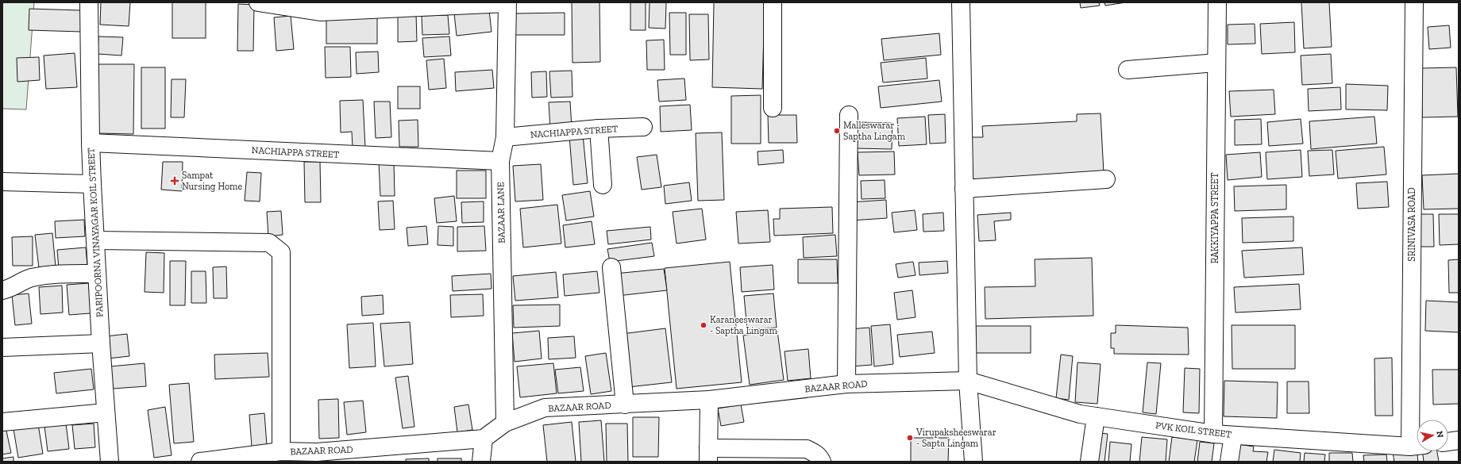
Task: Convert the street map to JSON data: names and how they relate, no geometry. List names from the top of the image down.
{
  "streets": {
    "street": [
      "NACHIAPPA STREET",
      "BAZAAR LANE",
      "RAKKIYAPPA STREET",
      "SRINIVASA ROAD",
      "PARIPOORNA VINAYAGAR KOIL STREET",
      "BAZAAR ROAD",
      "PVK KOIL STREET"
    ]
  },
  "crossings": [
    ["NACHIAPPA STREET", "BAZAAR LANE"],
    ["NACHIAPPA STREET", "PARIPOORNA VINAYAGAR KOIL STREET"],
    ["BAZAAR LANE", "BAZAAR ROAD"],
    ["RAKKIYAPPA STREET", "PVK KOIL STREET"],
    ["BAZAAR ROAD", "PVK KOIL STREET"]
  ],
  "places": {
    "other": ["Malleswarar - Saptha Lingam", "Karaneeswarar - Saptha Lingam", "Virupaksheeswarar - Sapta Lingam"],
    "health": ["Sampat Nursing Home"]
  },
  "north": "right"
}
